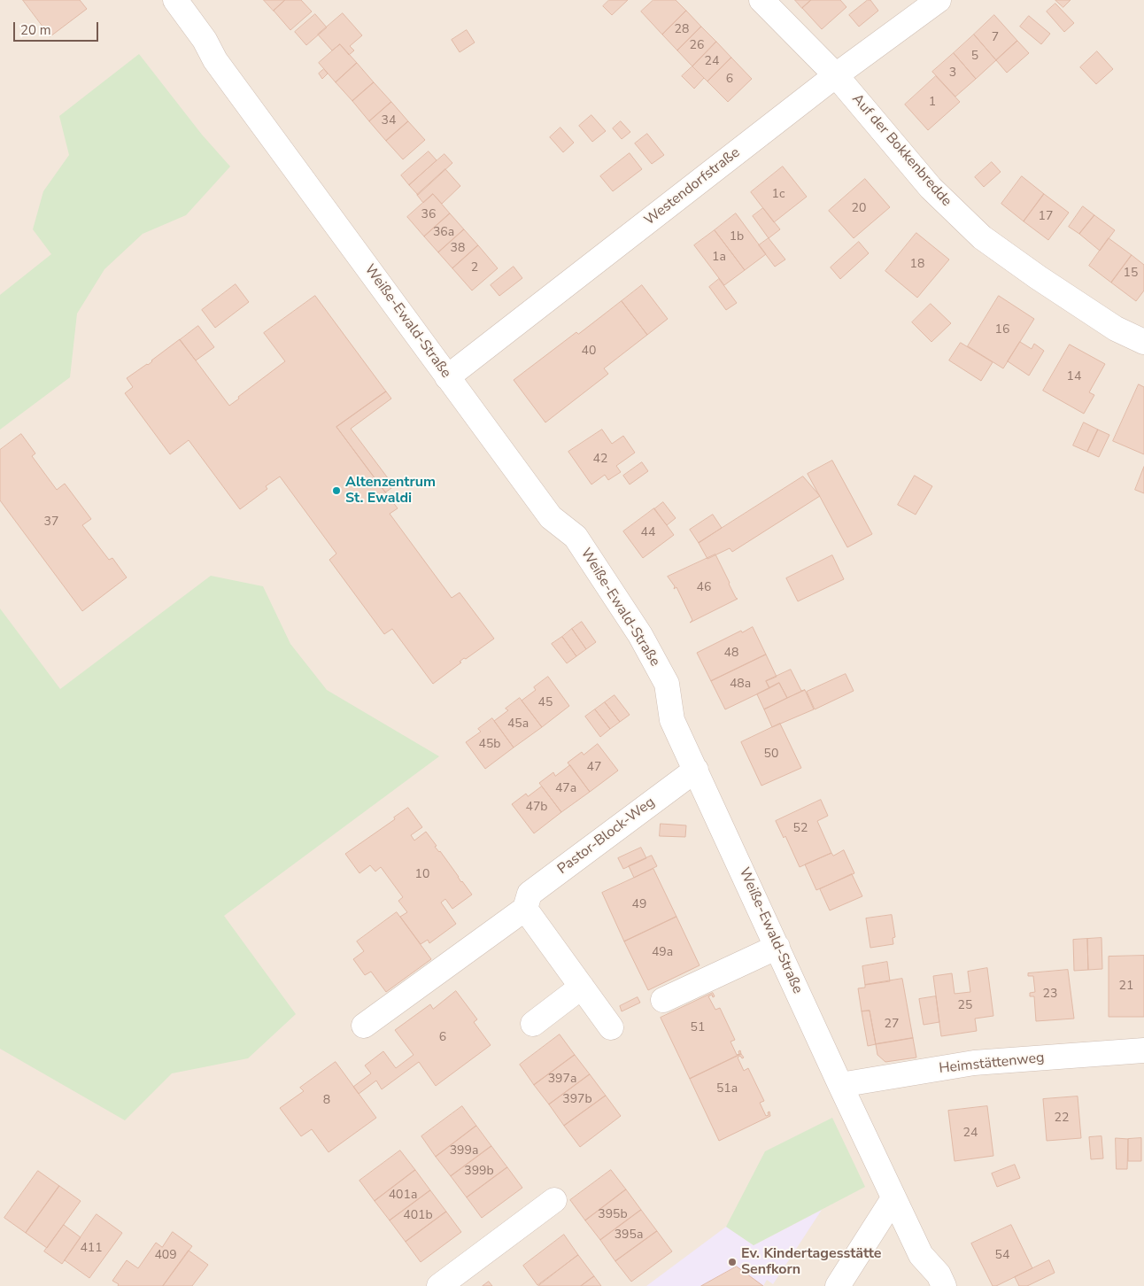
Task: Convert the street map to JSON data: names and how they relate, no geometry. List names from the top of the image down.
{
  "streets": {
    "street": [
      "Auf der Bokkenbredde",
      "Westendorfstraße",
      "Weiße-Ewald-Straße",
      "Pastor-Block-Weg",
      "Heimstättenweg"
    ]
  },
  "crossings": [
    ["Auf der Bokkenbredde", "Westendorfstraße"],
    ["Westendorfstraße", "Weiße-Ewald-Straße"],
    ["Weiße-Ewald-Straße", "Pastor-Block-Weg"],
    ["Weiße-Ewald-Straße", "Heimstättenweg"]
  ],
  "places": ["Altenzentrum St. Ewaldi", "Ev. Kindertagesstätte Senfkorn"],
  "house_numbers": [
    "28",
    "7",
    "26",
    "5",
    "24",
    "3",
    "6",
    "1",
    "34",
    "1c",
    "20",
    "36",
    "17",
    "36a",
    "1b",
    "38",
    "1a",
    "18",
    "2",
    "15",
    "16",
    "40",
    "14",
    "42",
    "37",
    "44",
    "46",
    "48",
    "48a",
    "45",
    "45a",
    "45b",
    "50",
    "47",
    "47a",
    "47b",
    "52",
    "10",
    "49",
    "49a",
    "21",
    "23",
    "25",
    "27",
    "51",
    "6",
    "397a",
    "51a",
    "397b",
    "8",
    "22",
    "24",
    "399a",
    "399b",
    "401a",
    "395b",
    "401b",
    "395a",
    "411",
    "409",
    "54"
  ],
  "scale_bar": "20 m"
}
